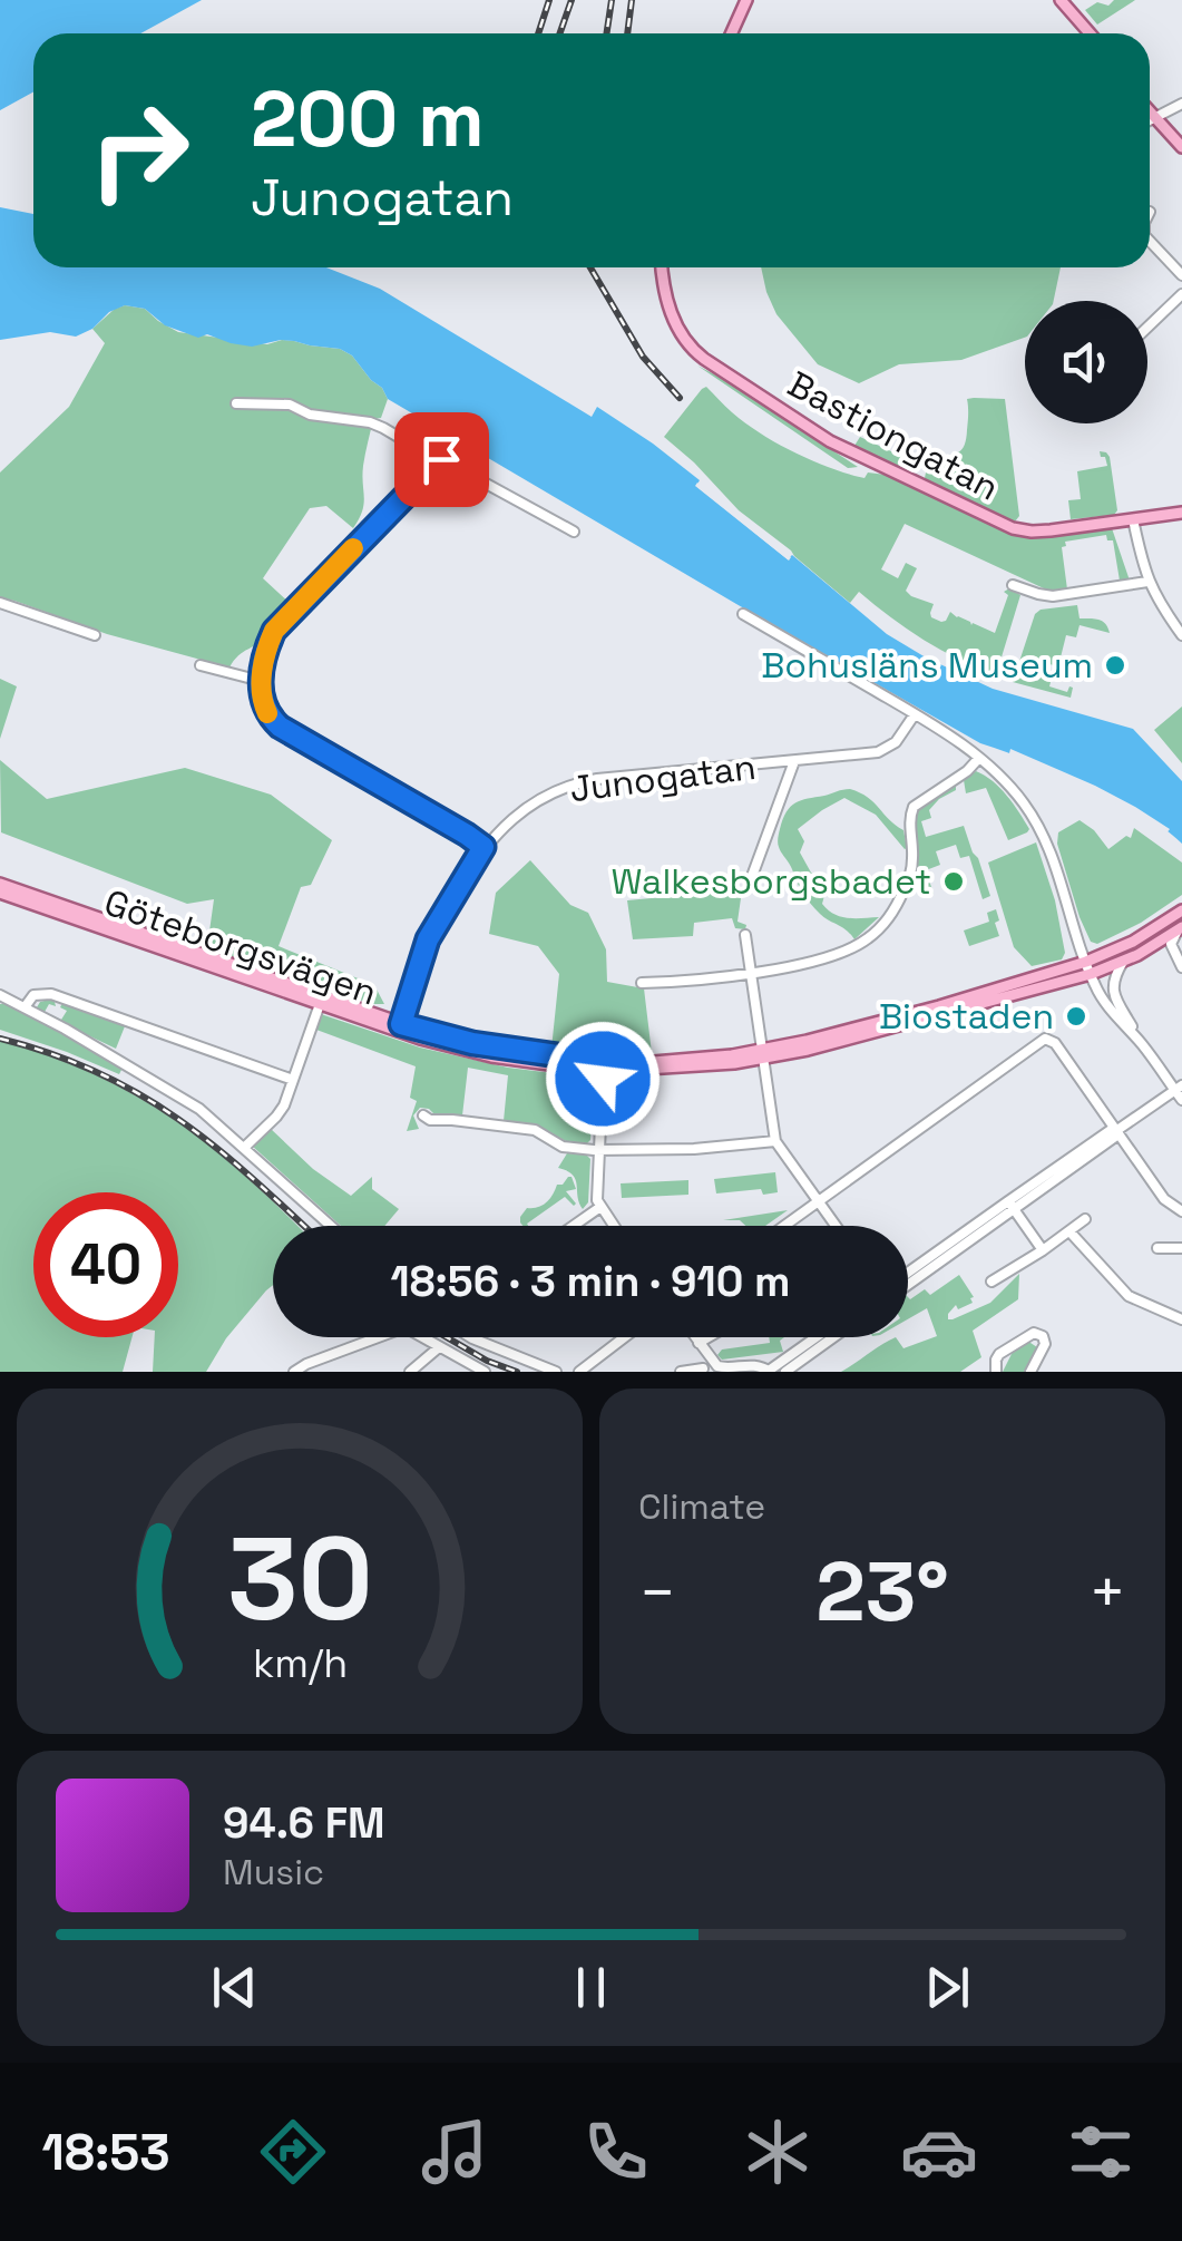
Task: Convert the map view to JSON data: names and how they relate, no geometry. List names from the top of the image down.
{
  "streets": {
    "main road": ["Bastiongatan", "Göteborgsvägen"],
    "street": ["Junogatan"]
  },
  "crossings": [
    ["Junogatan", "Göteborgsvägen"]
  ],
  "places": ["Bohusläns Museum", "Walkesborgsbadet", "Biostaden"],
  "page": {
    "turn": ["200 m", "Junogatan"],
    "limit": "40",
    "trip": "18:56 · 3 min · 910 m",
    "tile": "Climate",
    "heat": ["−", "23°", "+"],
    "song": ["94.6 FM", "Music"],
    "tabs": "18:53",
    "gauge": ["30", "km/h"]
  }
}
